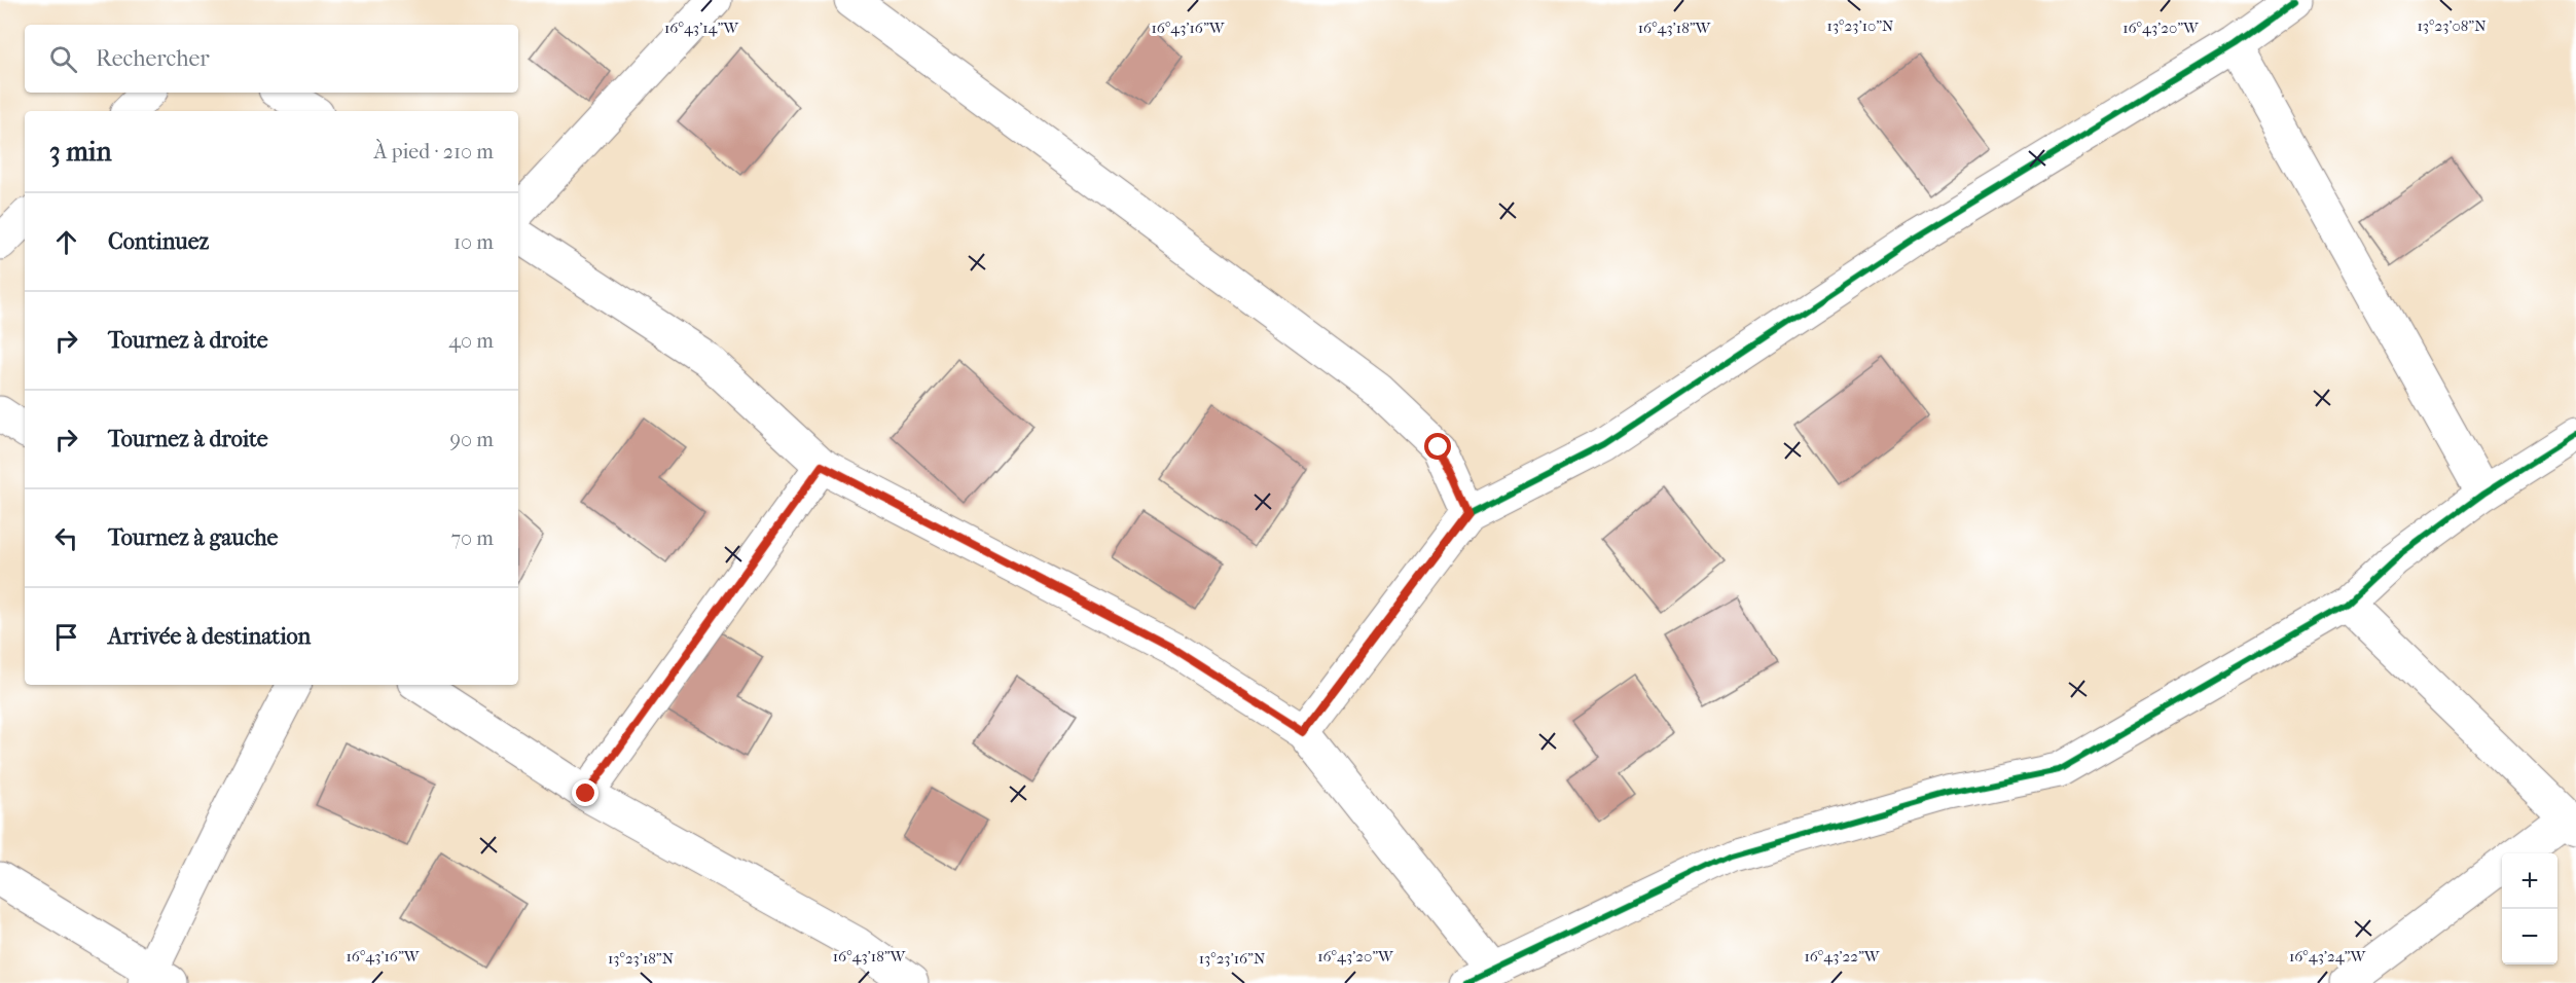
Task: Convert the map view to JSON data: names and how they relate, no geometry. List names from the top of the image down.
{
  "page": {
    "search": "Rechercher",
    "heading": ["3 min", "À pied · 210 m"],
    "list": [
      ["Continuez", "10 m"],
      ["Tournez à droite", "40 m"],
      ["Tournez à droite", "90 m"],
      ["Tournez à gauche", "70 m"],
      "Arrivée à destination"
    ],
    "map_buttons": ["+", "−"]
  },
  "coordinates": [
    "13°23'10\"N",
    "13°23'08\"N",
    "16°43'14\"W",
    "16°43'16\"W",
    "16°43'18\"W",
    "16°43'20\"W",
    "16°43'22\"W",
    "16°43'24\"W",
    "13°23'18\"N",
    "13°23'16\"N"
  ]
}
